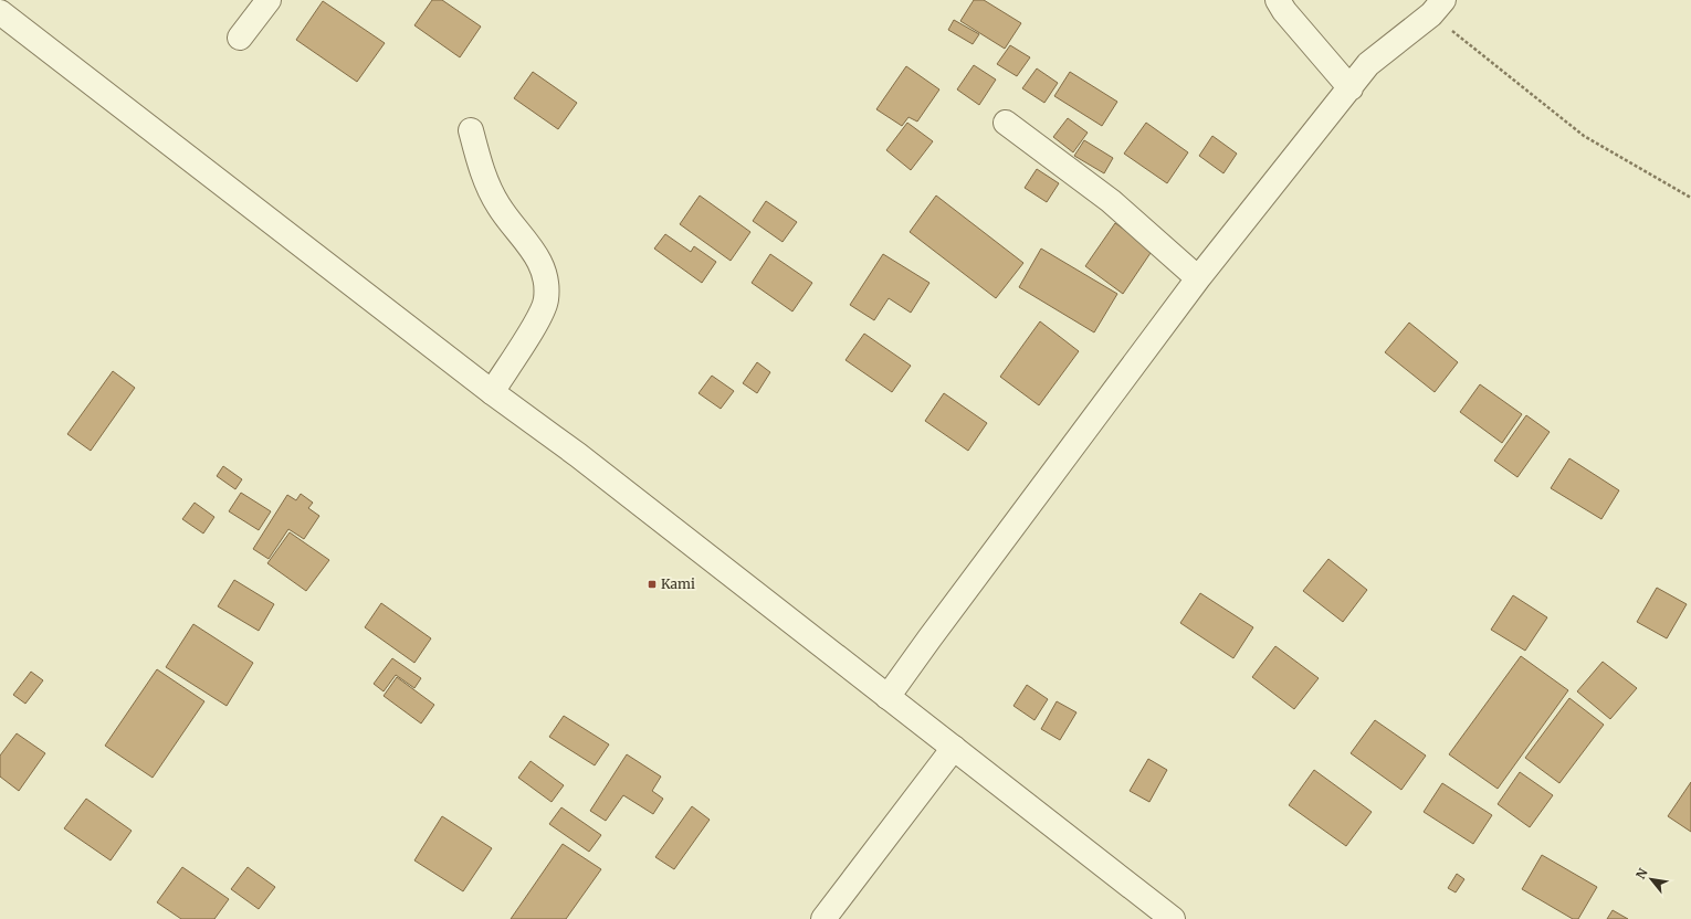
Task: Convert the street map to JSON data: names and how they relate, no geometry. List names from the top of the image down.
{
  "places": {
    "transit": ["Kami"]
  },
  "north": "top left"
}
